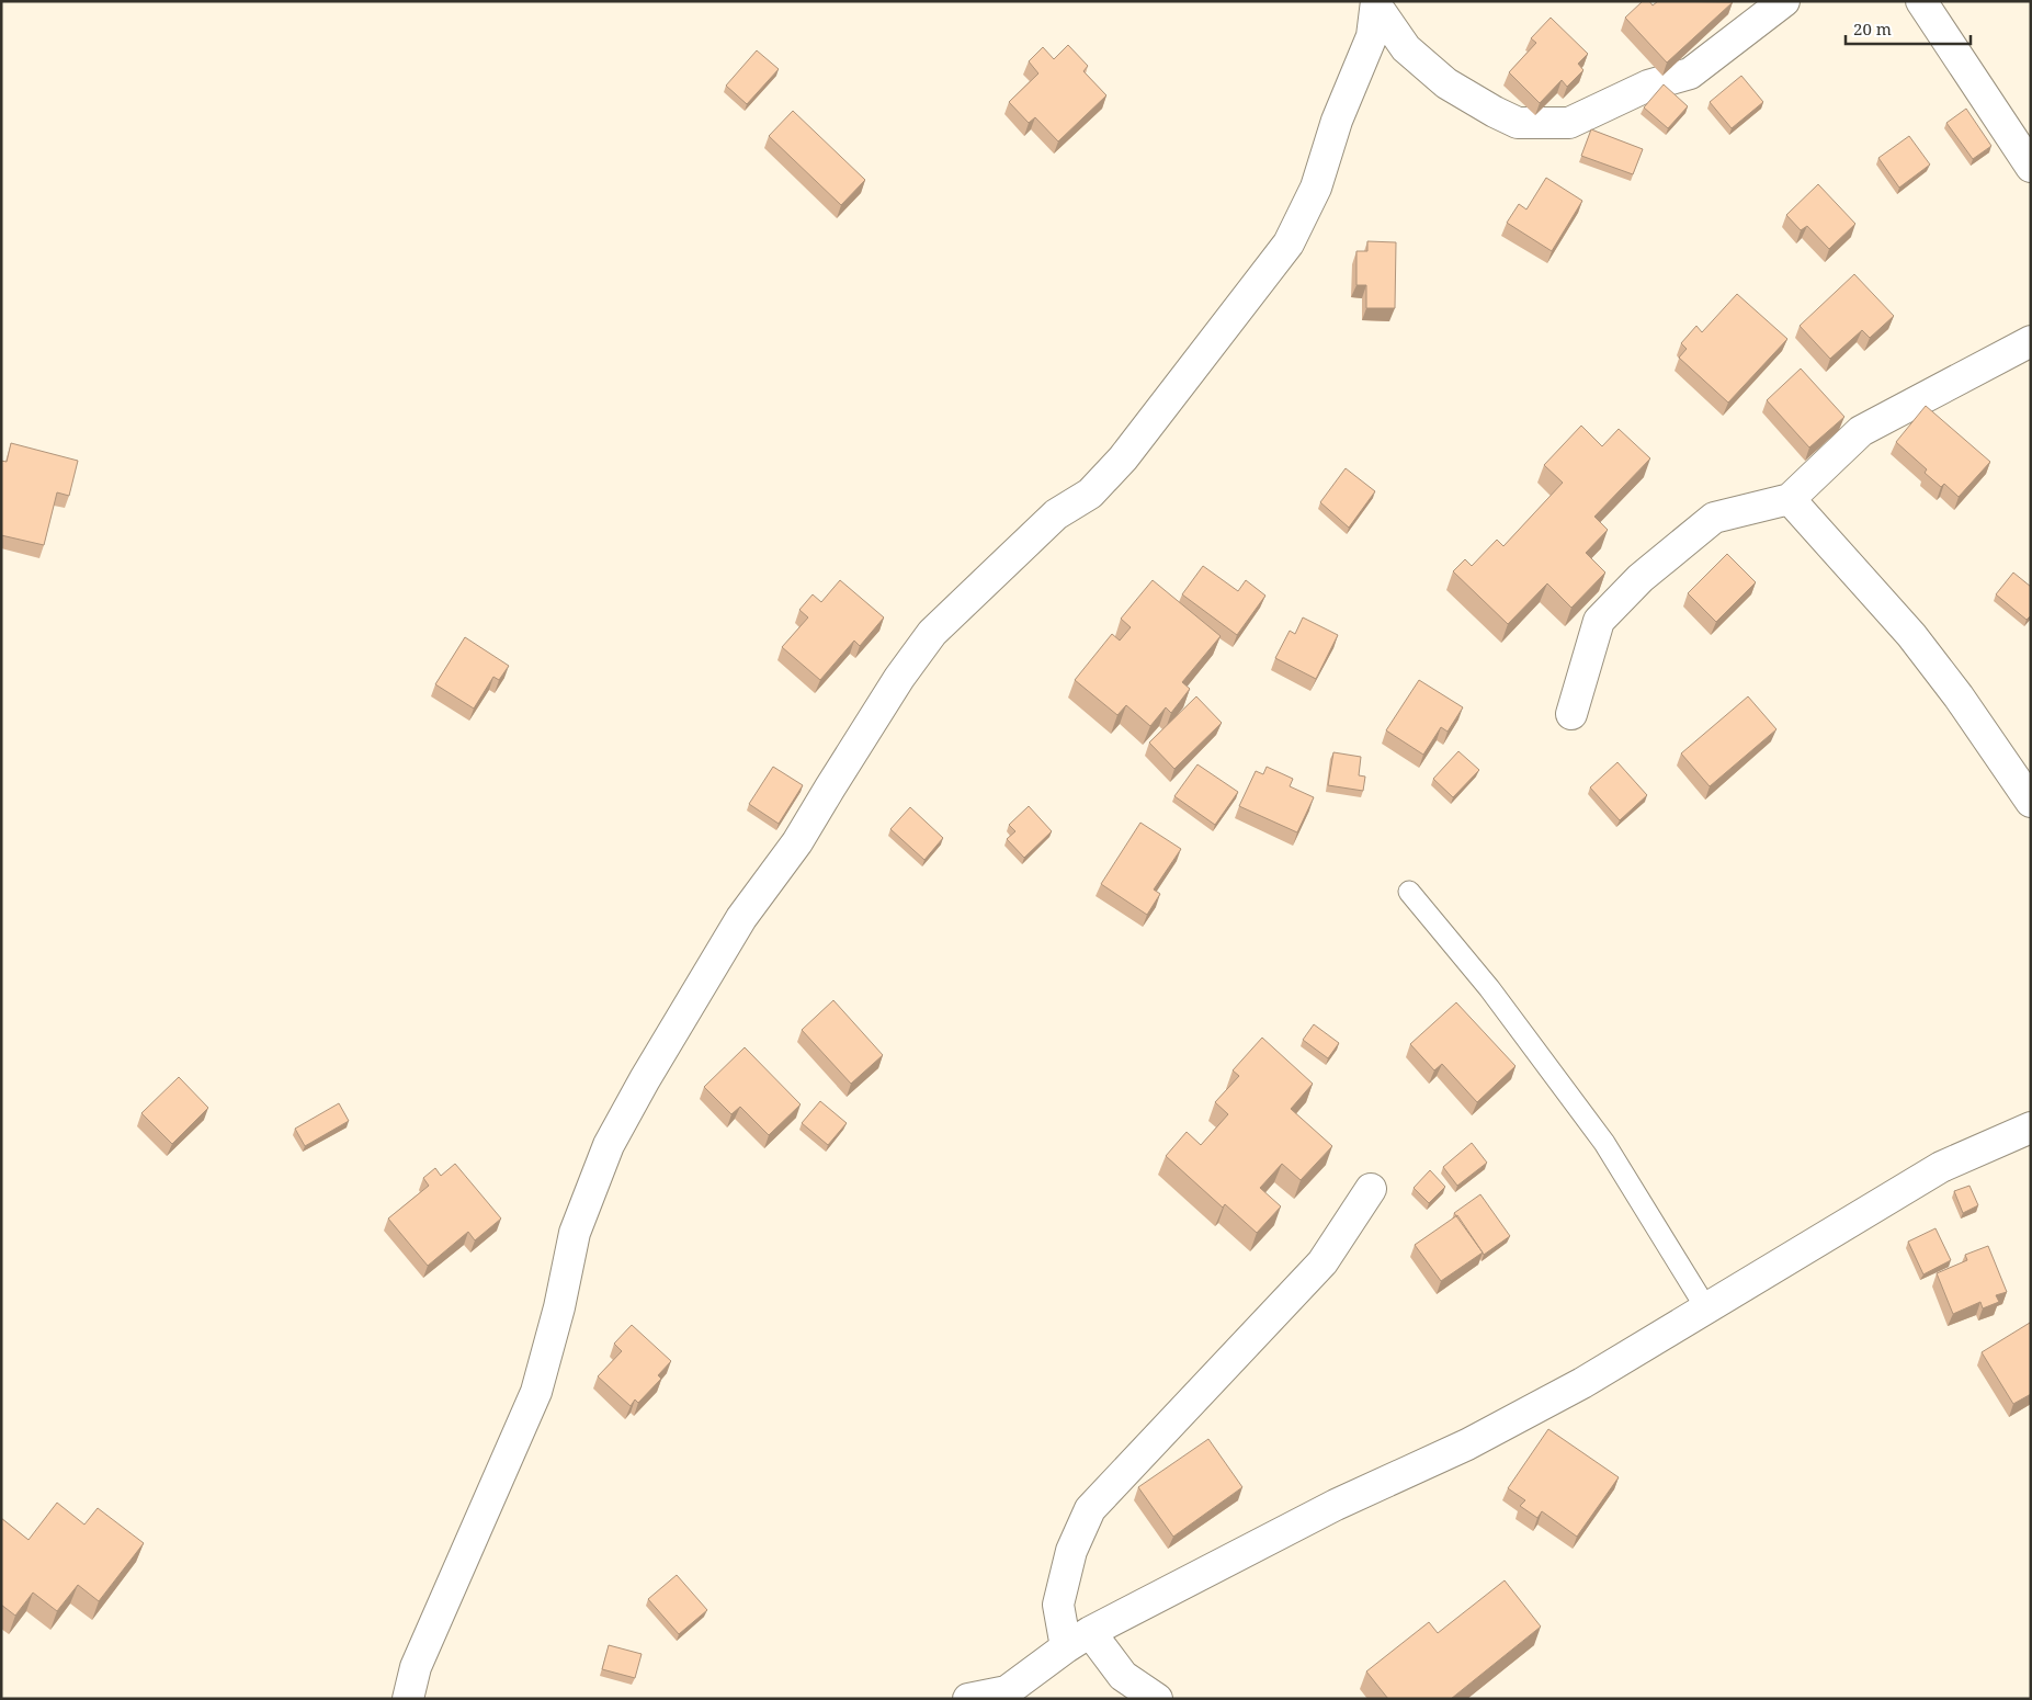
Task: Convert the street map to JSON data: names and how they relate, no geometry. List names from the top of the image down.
{
  "scale_bar": "20 m"
}
